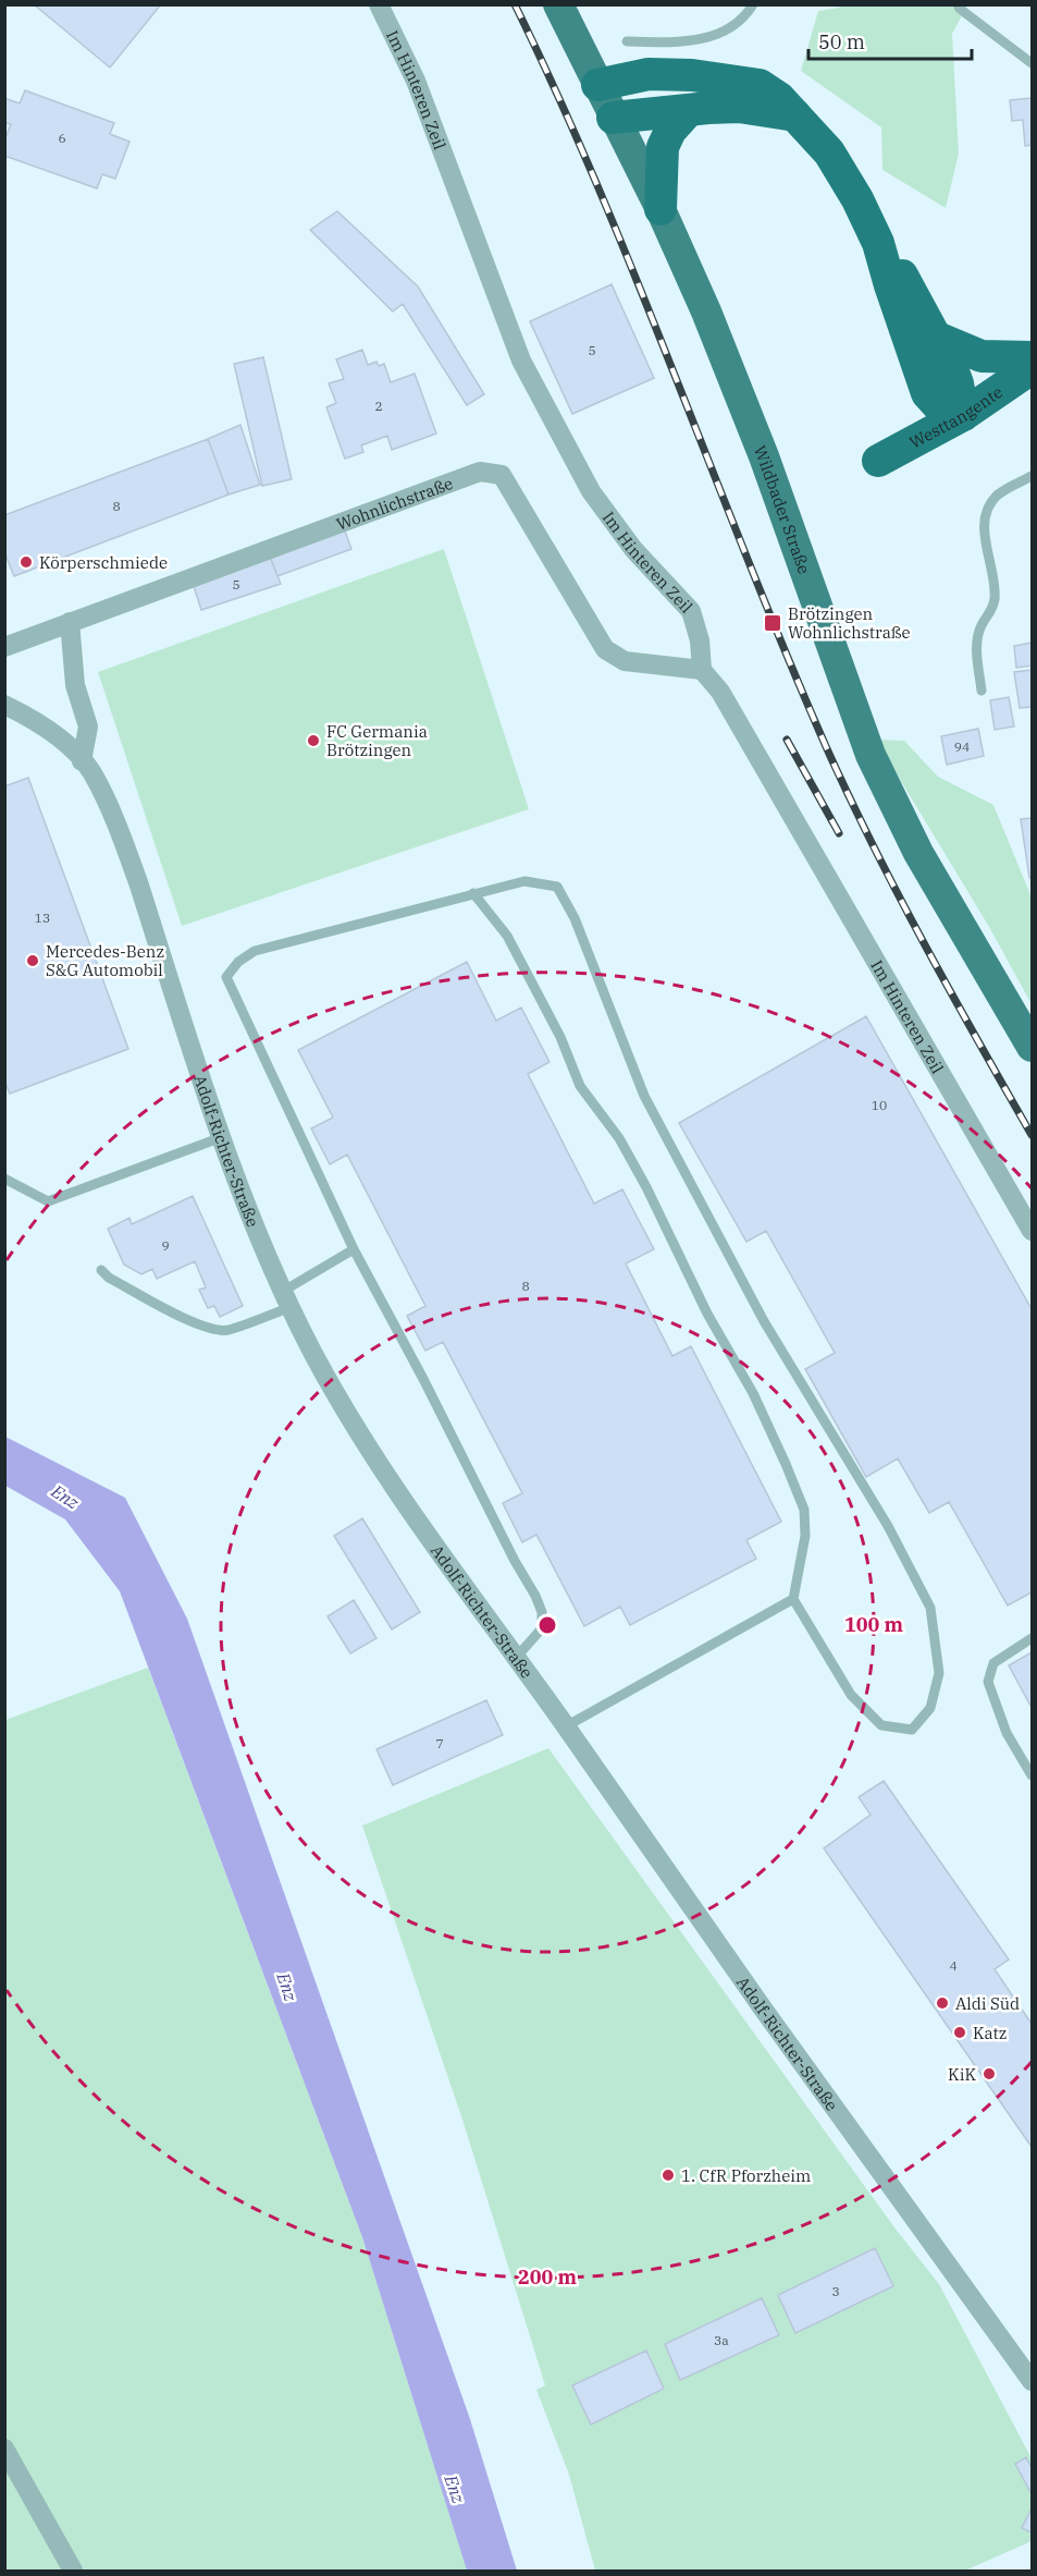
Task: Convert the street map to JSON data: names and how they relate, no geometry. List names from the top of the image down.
{
  "streets": {
    "highway": ["Westtangente"],
    "main road": ["Wildbader Straße"],
    "street": ["Im Hinteren Zeil", "Wohnlichstraße", "Adolf-Richter-Straße"]
  },
  "crossings": [
    ["Im Hinteren Zeil", "Wohnlichstraße"]
  ],
  "water": ["Enz"],
  "places": {
    "other": [
      "Körperschmiede",
      "FC Germania Brötzingen",
      "Mercedes-Benz S&G Automobil",
      "Aldi Süd",
      "Katz",
      "KiK",
      "1. CfR Pforzheim"
    ],
    "transit": ["Brötzingen Wohnlichstraße"]
  },
  "house_numbers": [
    "6",
    "5",
    "2",
    "8",
    "5",
    "94",
    "13",
    "10",
    "9",
    "8",
    "7",
    "4",
    "3",
    "3a"
  ],
  "scale_bar": "50 m",
  "rings": ["100 m", "200 m"]
}
